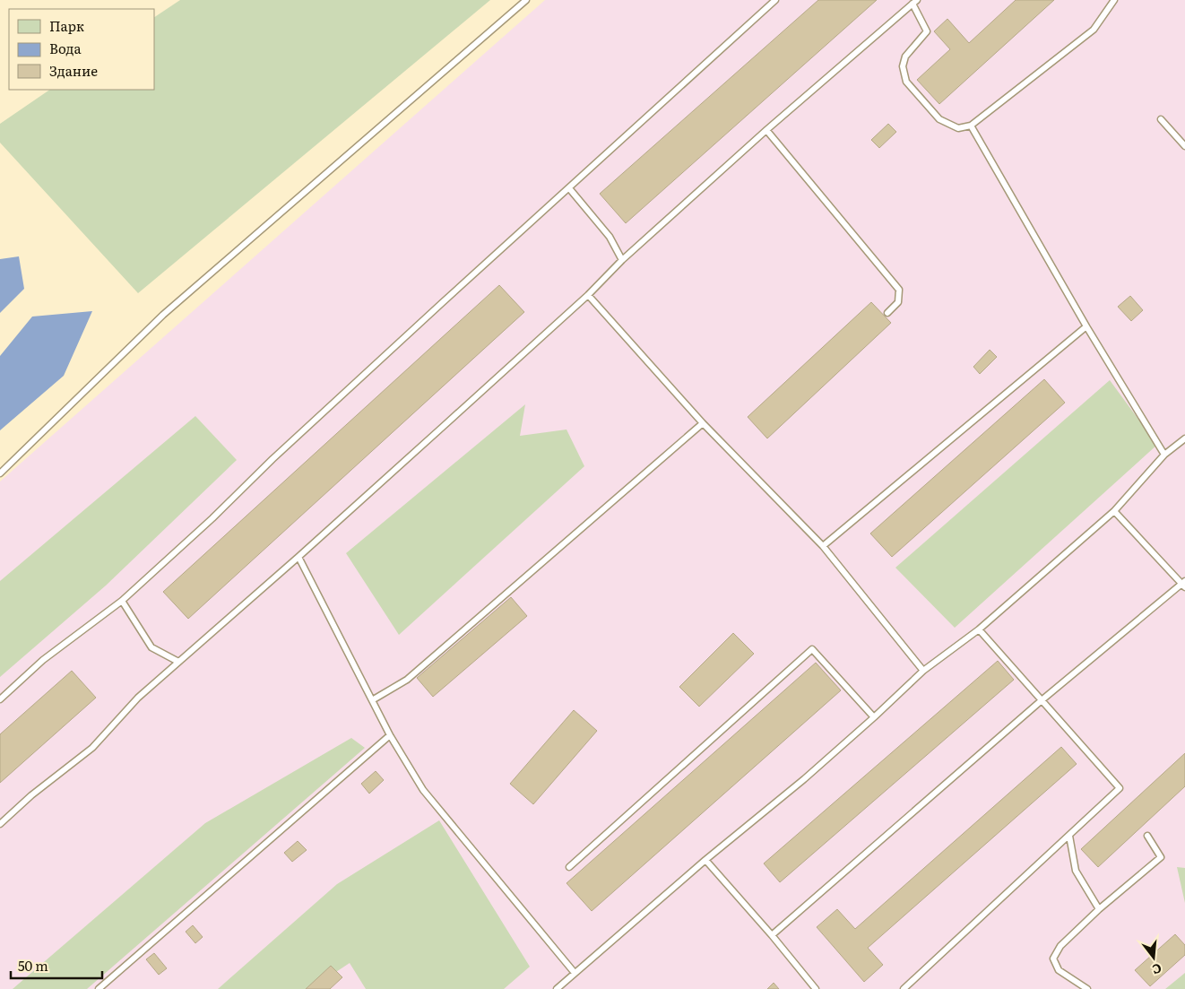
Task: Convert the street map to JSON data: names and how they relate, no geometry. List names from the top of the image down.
{
  "legend": ["Парк", "Вода", "Здание"],
  "scale_bar": "50 m",
  "north": "bottom"
}
